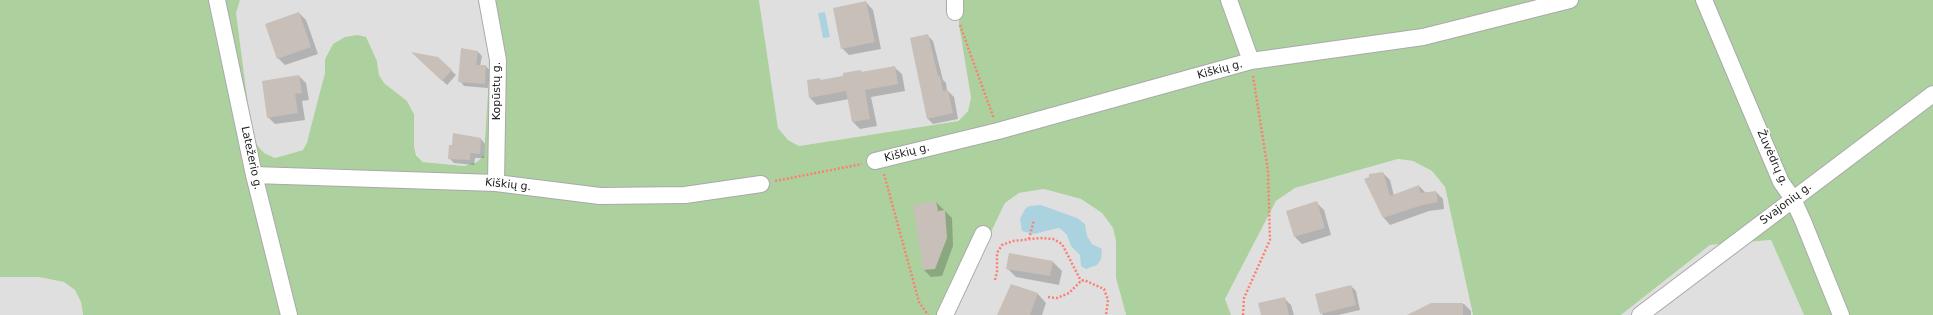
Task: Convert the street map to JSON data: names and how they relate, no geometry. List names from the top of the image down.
{
  "streets": {
    "street": [
      "Kiškių g.",
      "Kopūstų g.",
      "Latežerio g.",
      "Žuvėdrų g.",
      "Svajonių g."
    ]
  },
  "crossings": [
    ["Kiškių g.", "Kopūstų g."],
    ["Kiškių g.", "Latežerio g."],
    ["Žuvėdrų g.", "Svajonių g."]
  ]
}
